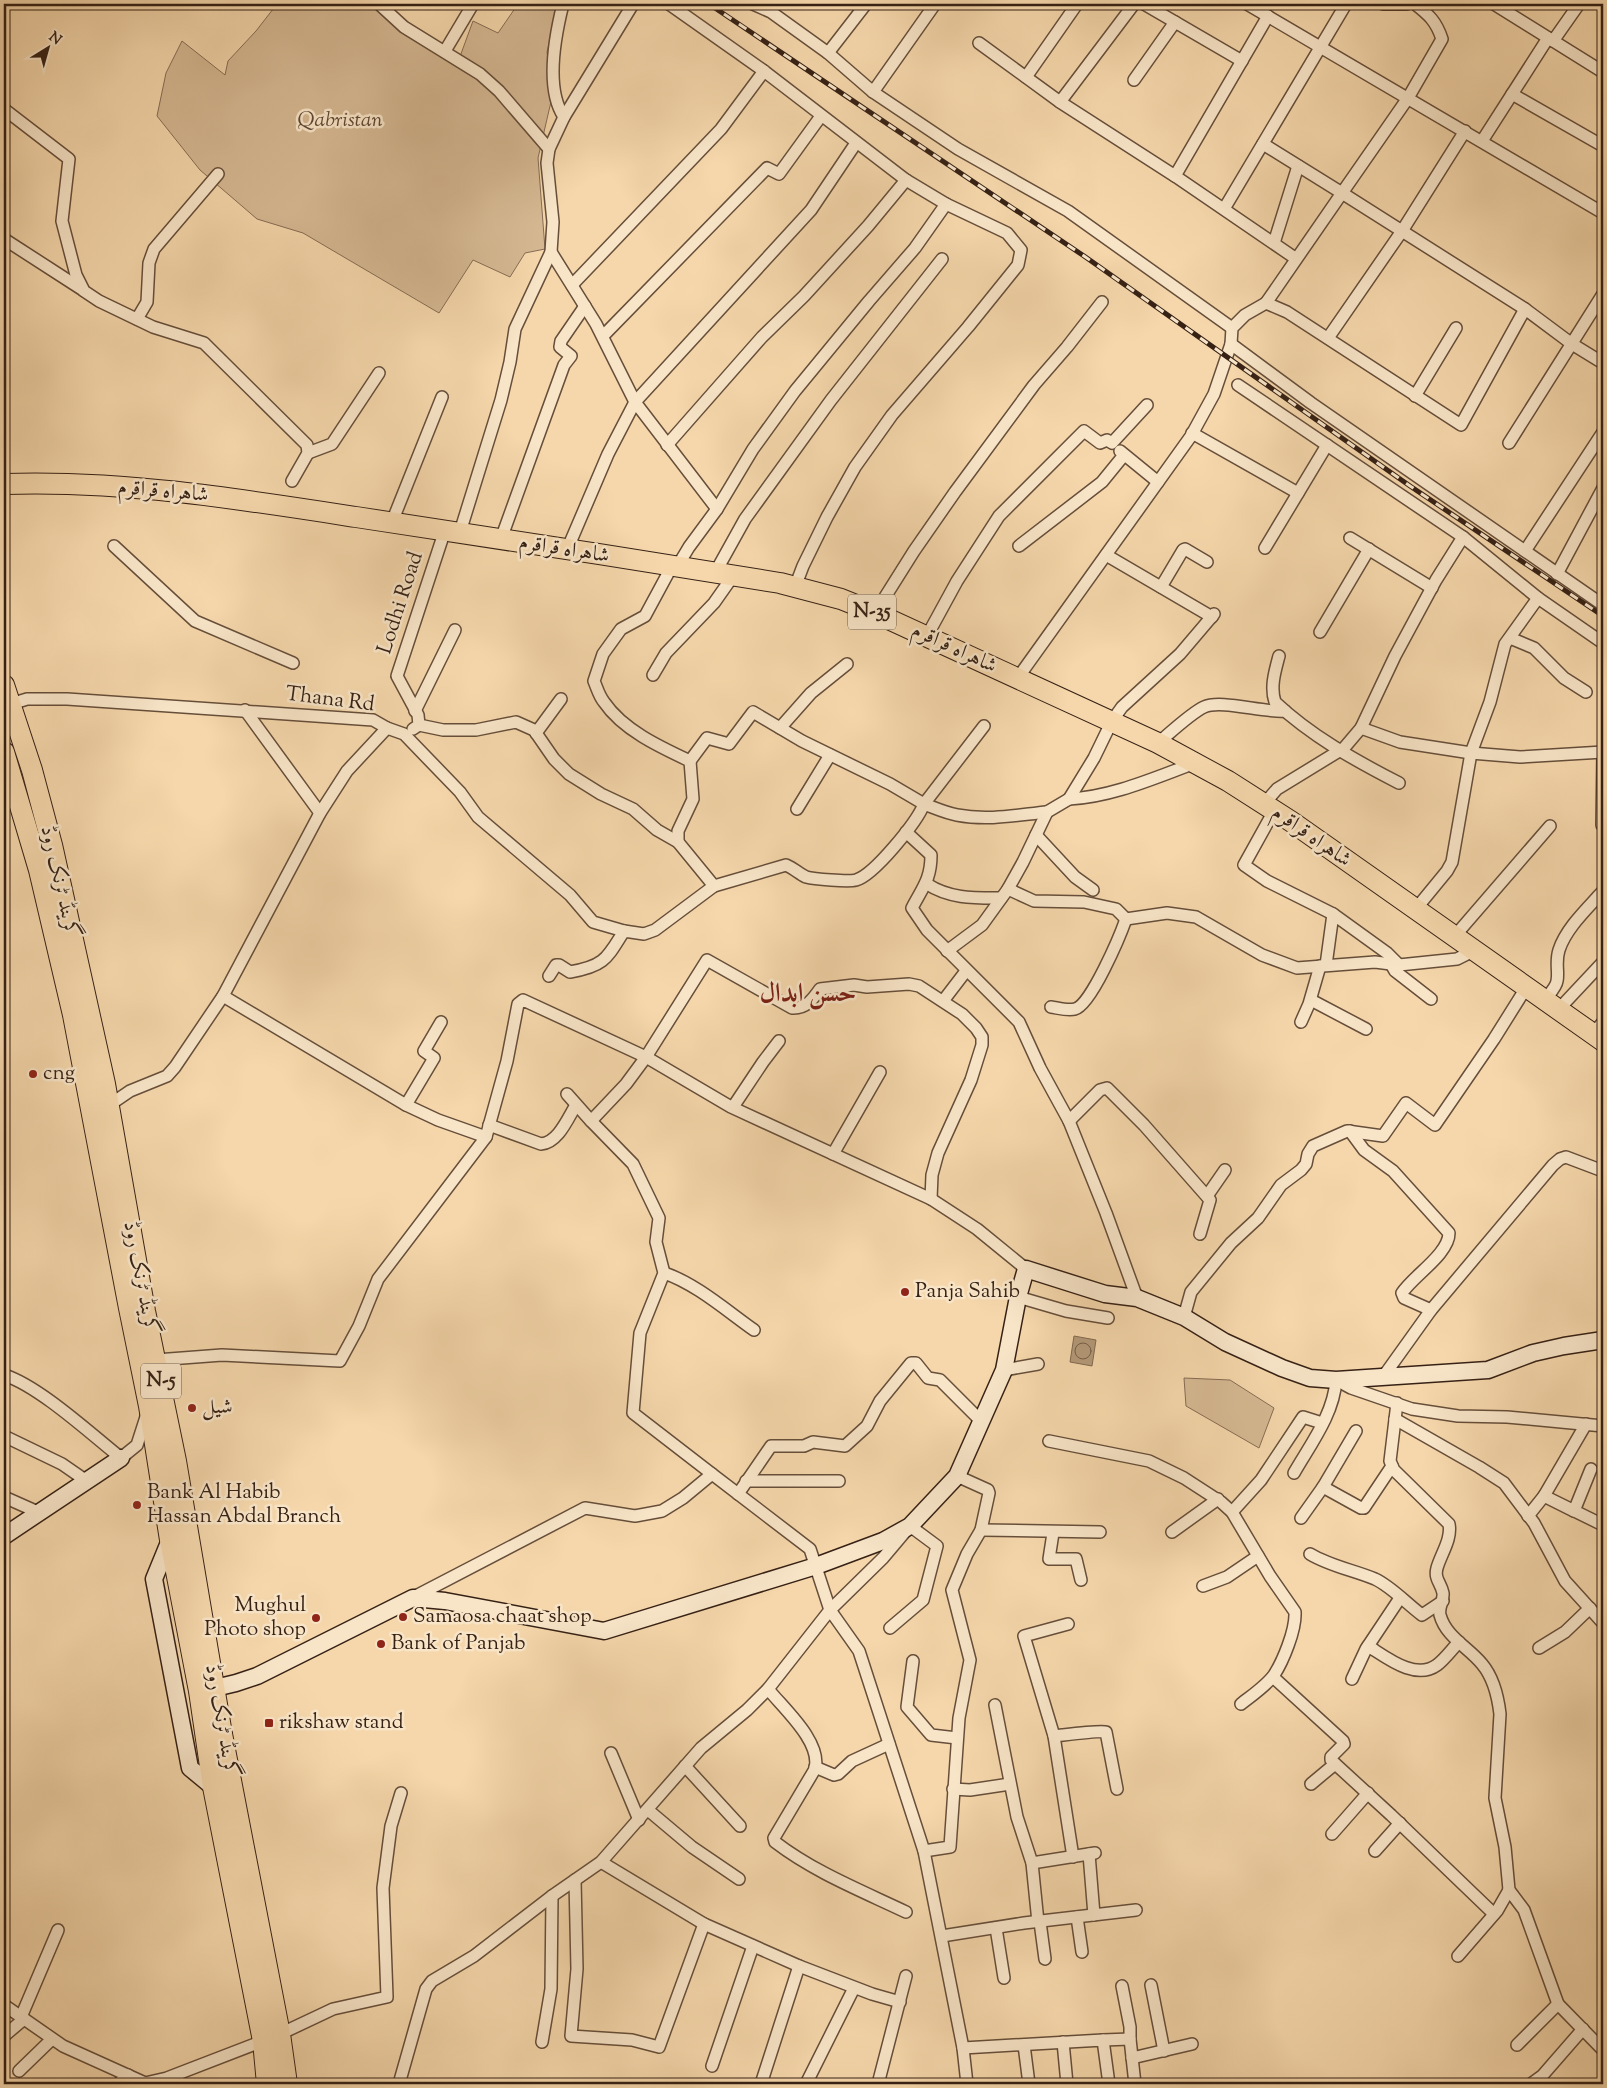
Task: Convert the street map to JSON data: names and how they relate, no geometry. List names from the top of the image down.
{
  "streets": {
    "highway": [
      "شاہراہ قراقرم",
      "N-35",
      "گرینڈ ٹرنک روڈ",
      "N-5"
    ],
    "street": ["Lodhi Road", "Thana Rd"]
  },
  "crossings": [
    ["شاہراہ قراقرم", "Lodhi Road"],
    ["Thana Rd", "گرینڈ ٹرنک روڈ"]
  ],
  "districts": ["حسن ابدال"],
  "parks": ["Qabristan"],
  "places": {
    "other": [
      "cng",
      "Panja Sahib",
      "شیل",
      "Bank Al Habib Hassan Abdal Branch",
      "Samaosa chaat shop",
      "Mughul Photo shop",
      "Bank of Panjab"
    ],
    "transit": ["rikshaw stand"]
  },
  "north": "top right"
}
